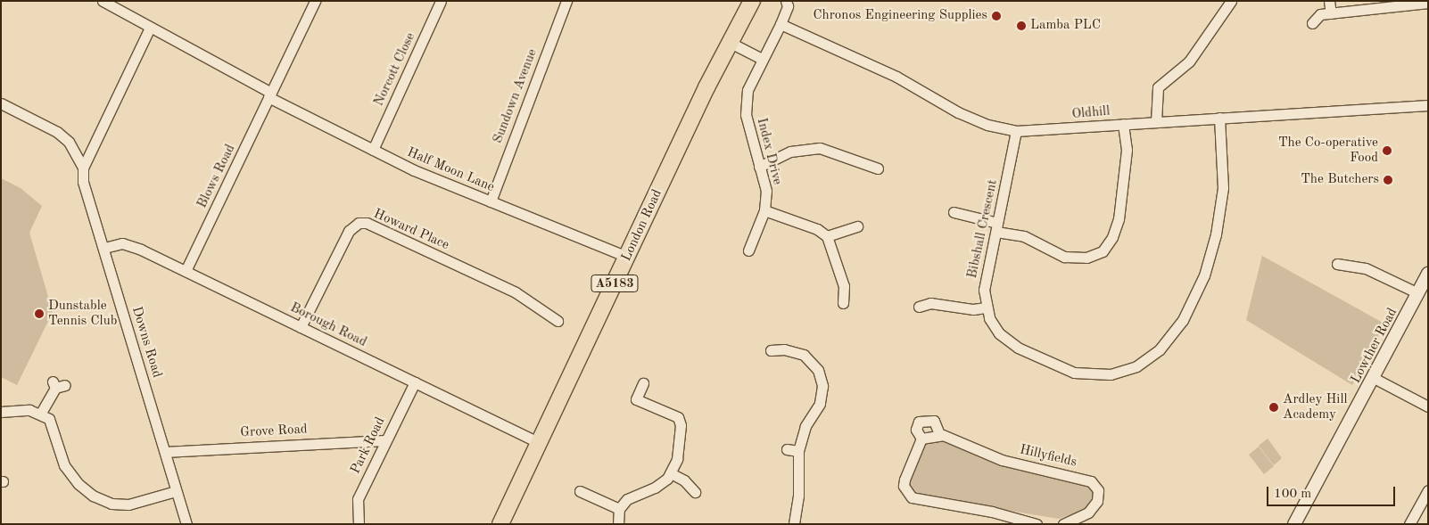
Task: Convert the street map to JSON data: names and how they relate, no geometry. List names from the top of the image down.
{
  "streets": {
    "main road": ["London Road", "A5183"],
    "street": [
      "Norcott Close",
      "Sundown Avenue",
      "Oldhill",
      "Index Drive",
      "Half Moon Lane",
      "Blows Road",
      "Bibshall Crescent",
      "Howard Place",
      "Borough Road",
      "Downs Road",
      "Lowther Road",
      "Grove Road",
      "Park Road",
      "Hillyfields"
    ]
  },
  "crossings": [
    ["Norcott Close", "Half Moon Lane"],
    ["Sundown Avenue", "Half Moon Lane"],
    ["Oldhill", "Index Drive"],
    ["Oldhill", "Bibshall Crescent"],
    ["Half Moon Lane", "Blows Road"],
    ["Half Moon Lane", "London Road"],
    ["Blows Road", "Borough Road"],
    ["London Road", "Borough Road"],
    ["Howard Place", "Borough Road"],
    ["Borough Road", "Downs Road"],
    ["Borough Road", "Park Road"],
    ["Downs Road", "Grove Road"],
    ["Grove Road", "Park Road"]
  ],
  "places": [
    "Chronos Engineering Supplies",
    "Lamba PLC",
    "The Co-operative Food",
    "The Butchers",
    "Dunstable Tennis Club",
    "Ardley Hill Academy"
  ],
  "scale_bar": "100 m"
}
